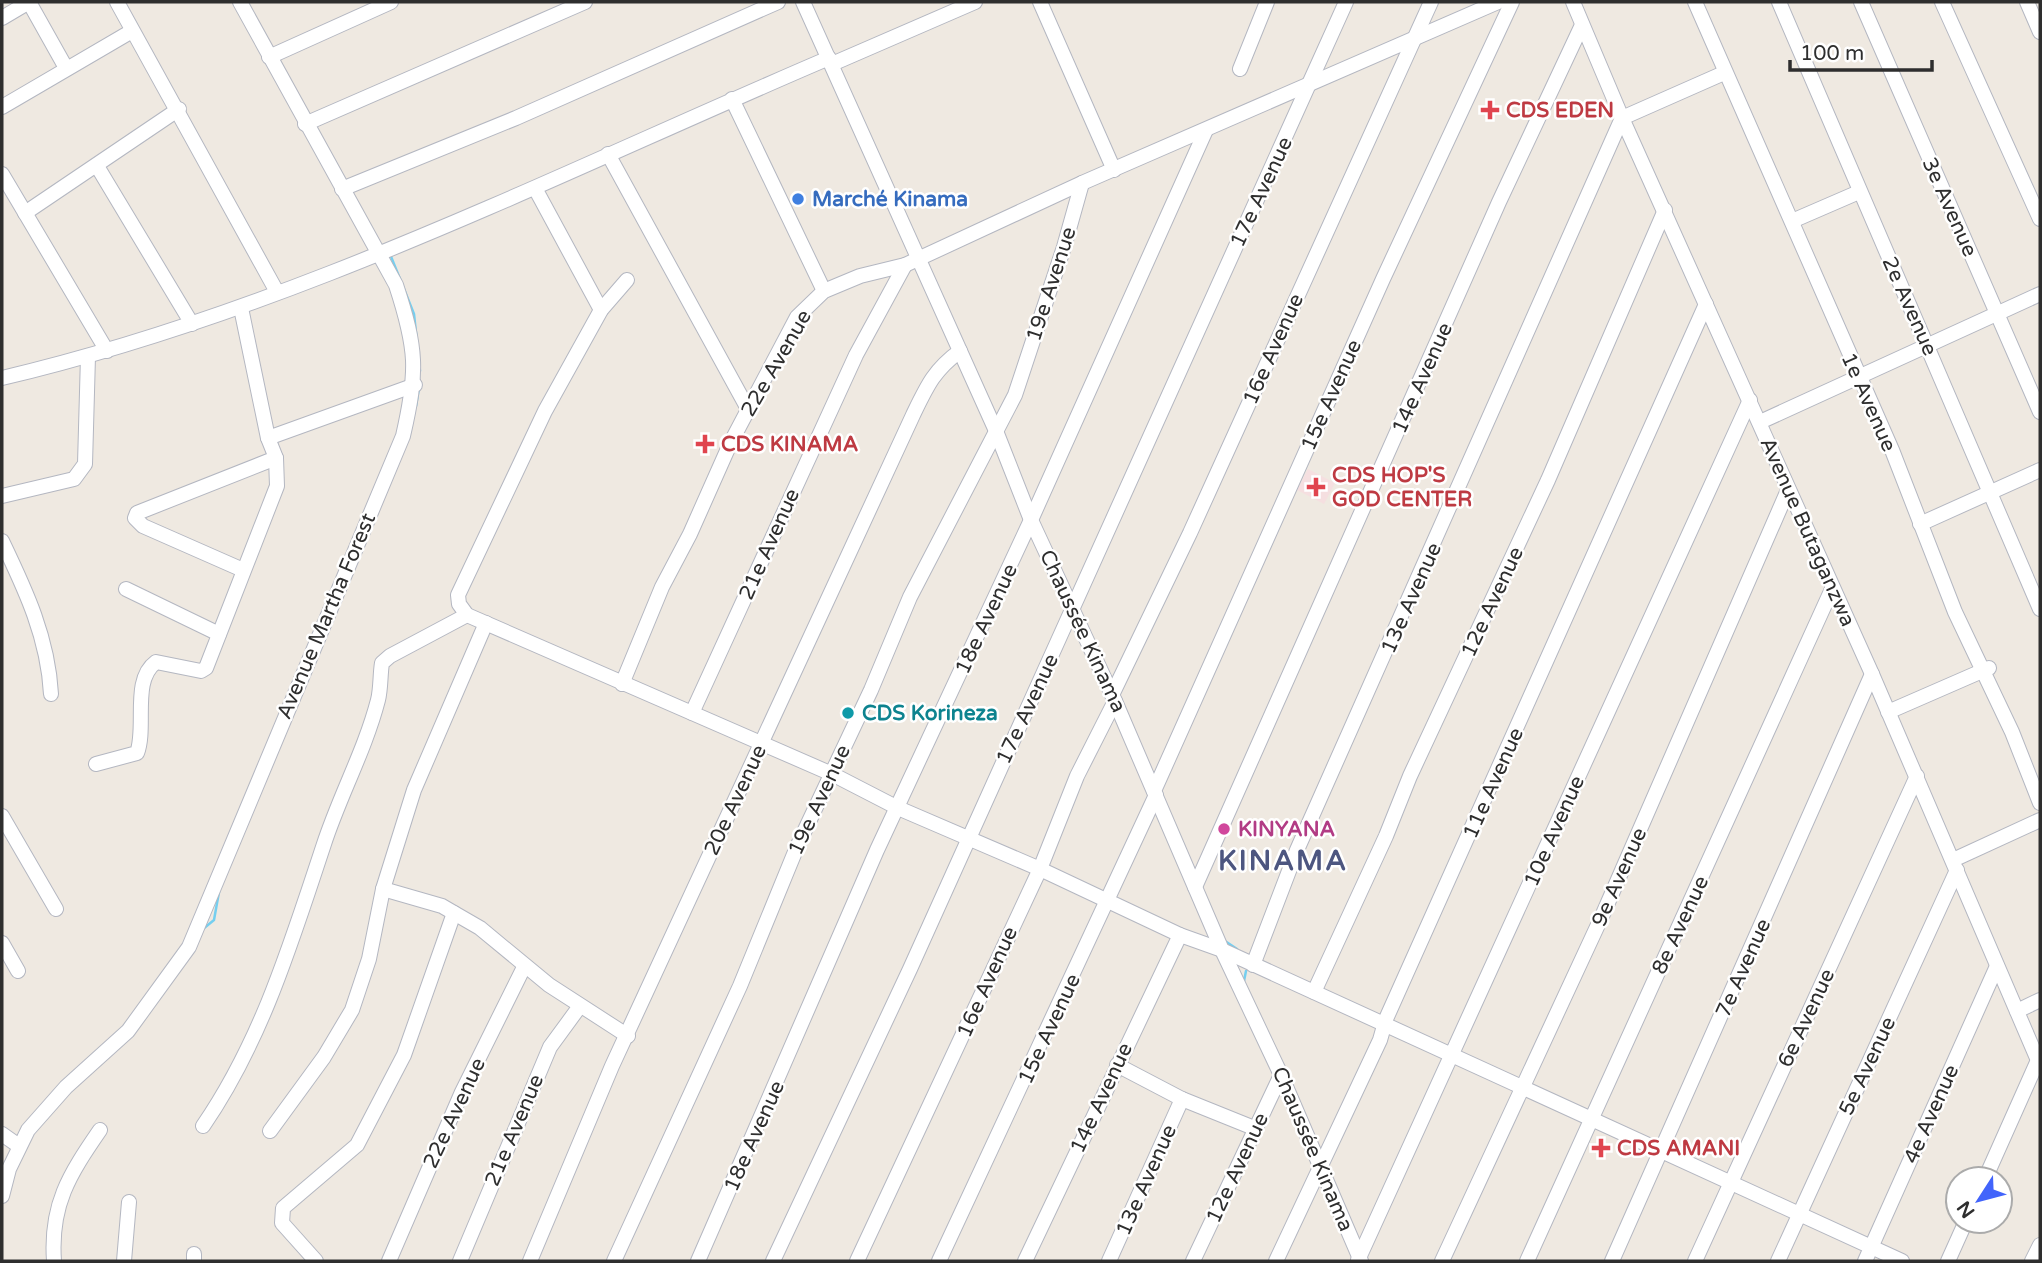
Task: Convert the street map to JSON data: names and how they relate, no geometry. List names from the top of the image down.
{
  "streets": {
    "street": [
      "17e Avenue",
      "3e Avenue",
      "19e Avenue",
      "2e Avenue",
      "16e Avenue",
      "22e Avenue",
      "14e Avenue",
      "15e Avenue",
      "1e Avenue",
      "Avenue Butaganzwa",
      "21e Avenue",
      "13e Avenue",
      "12e Avenue",
      "Avenue Martha Forest",
      "18e Avenue",
      "Chaussée Kinama",
      "11e Avenue",
      "20e Avenue",
      "10e Avenue",
      "9e Avenue",
      "8e Avenue",
      "7e Avenue",
      "6e Avenue",
      "5e Avenue",
      "4e Avenue"
    ]
  },
  "crossings": [
    ["17e Avenue", "22e Avenue"],
    ["17e Avenue", "Chaussée Kinama"],
    ["19e Avenue", "22e Avenue"],
    ["19e Avenue", "Chaussée Kinama"],
    ["16e Avenue", "22e Avenue"],
    ["16e Avenue", "Chaussée Kinama"],
    ["22e Avenue", "21e Avenue"],
    ["22e Avenue", "18e Avenue"],
    ["22e Avenue", "Chaussée Kinama"],
    ["14e Avenue", "Avenue Butaganzwa"],
    ["14e Avenue", "Chaussée Kinama"],
    ["15e Avenue", "Chaussée Kinama"],
    ["Avenue Butaganzwa", "13e Avenue"],
    ["Avenue Butaganzwa", "12e Avenue"],
    ["Avenue Butaganzwa", "11e Avenue"],
    ["Avenue Butaganzwa", "10e Avenue"],
    ["Avenue Butaganzwa", "9e Avenue"],
    ["Avenue Butaganzwa", "8e Avenue"],
    ["Avenue Butaganzwa", "7e Avenue"],
    ["Avenue Butaganzwa", "6e Avenue"],
    ["Avenue Butaganzwa", "5e Avenue"],
    ["Avenue Butaganzwa", "4e Avenue"],
    ["21e Avenue", "Chaussée Kinama"],
    ["12e Avenue", "Chaussée Kinama"],
    ["18e Avenue", "Chaussée Kinama"],
    ["Chaussée Kinama", "11e Avenue"],
    ["Chaussée Kinama", "20e Avenue"],
    ["Chaussée Kinama", "10e Avenue"]
  ],
  "districts": ["KINAMA"],
  "places": {
    "health": [
      "CDS EDEN",
      "CDS KINAMA",
      "CDS HOP'S GOD CENTER",
      "CDS AMANI"
    ],
    "other": ["Marché Kinama", "CDS Korineza", "KINYANA"]
  },
  "scale_bar": "100 m",
  "north": "bottom left"
}
